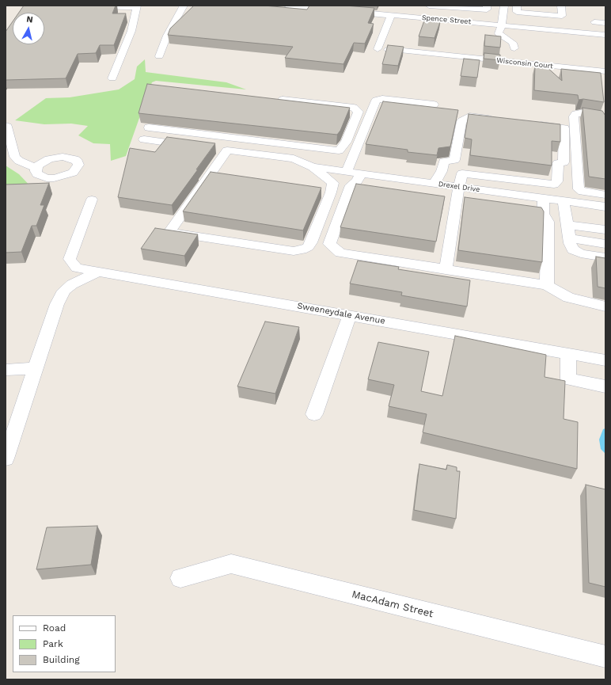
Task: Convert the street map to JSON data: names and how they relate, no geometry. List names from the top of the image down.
{
  "streets": {
    "street": [
      "Spence Street",
      "Wisconsin Court",
      "Drexel Drive",
      "Sweeneydale Avenue",
      "MacAdam Street"
    ]
  },
  "legend": ["Road", "Park", "Building"],
  "north": "top"
}
